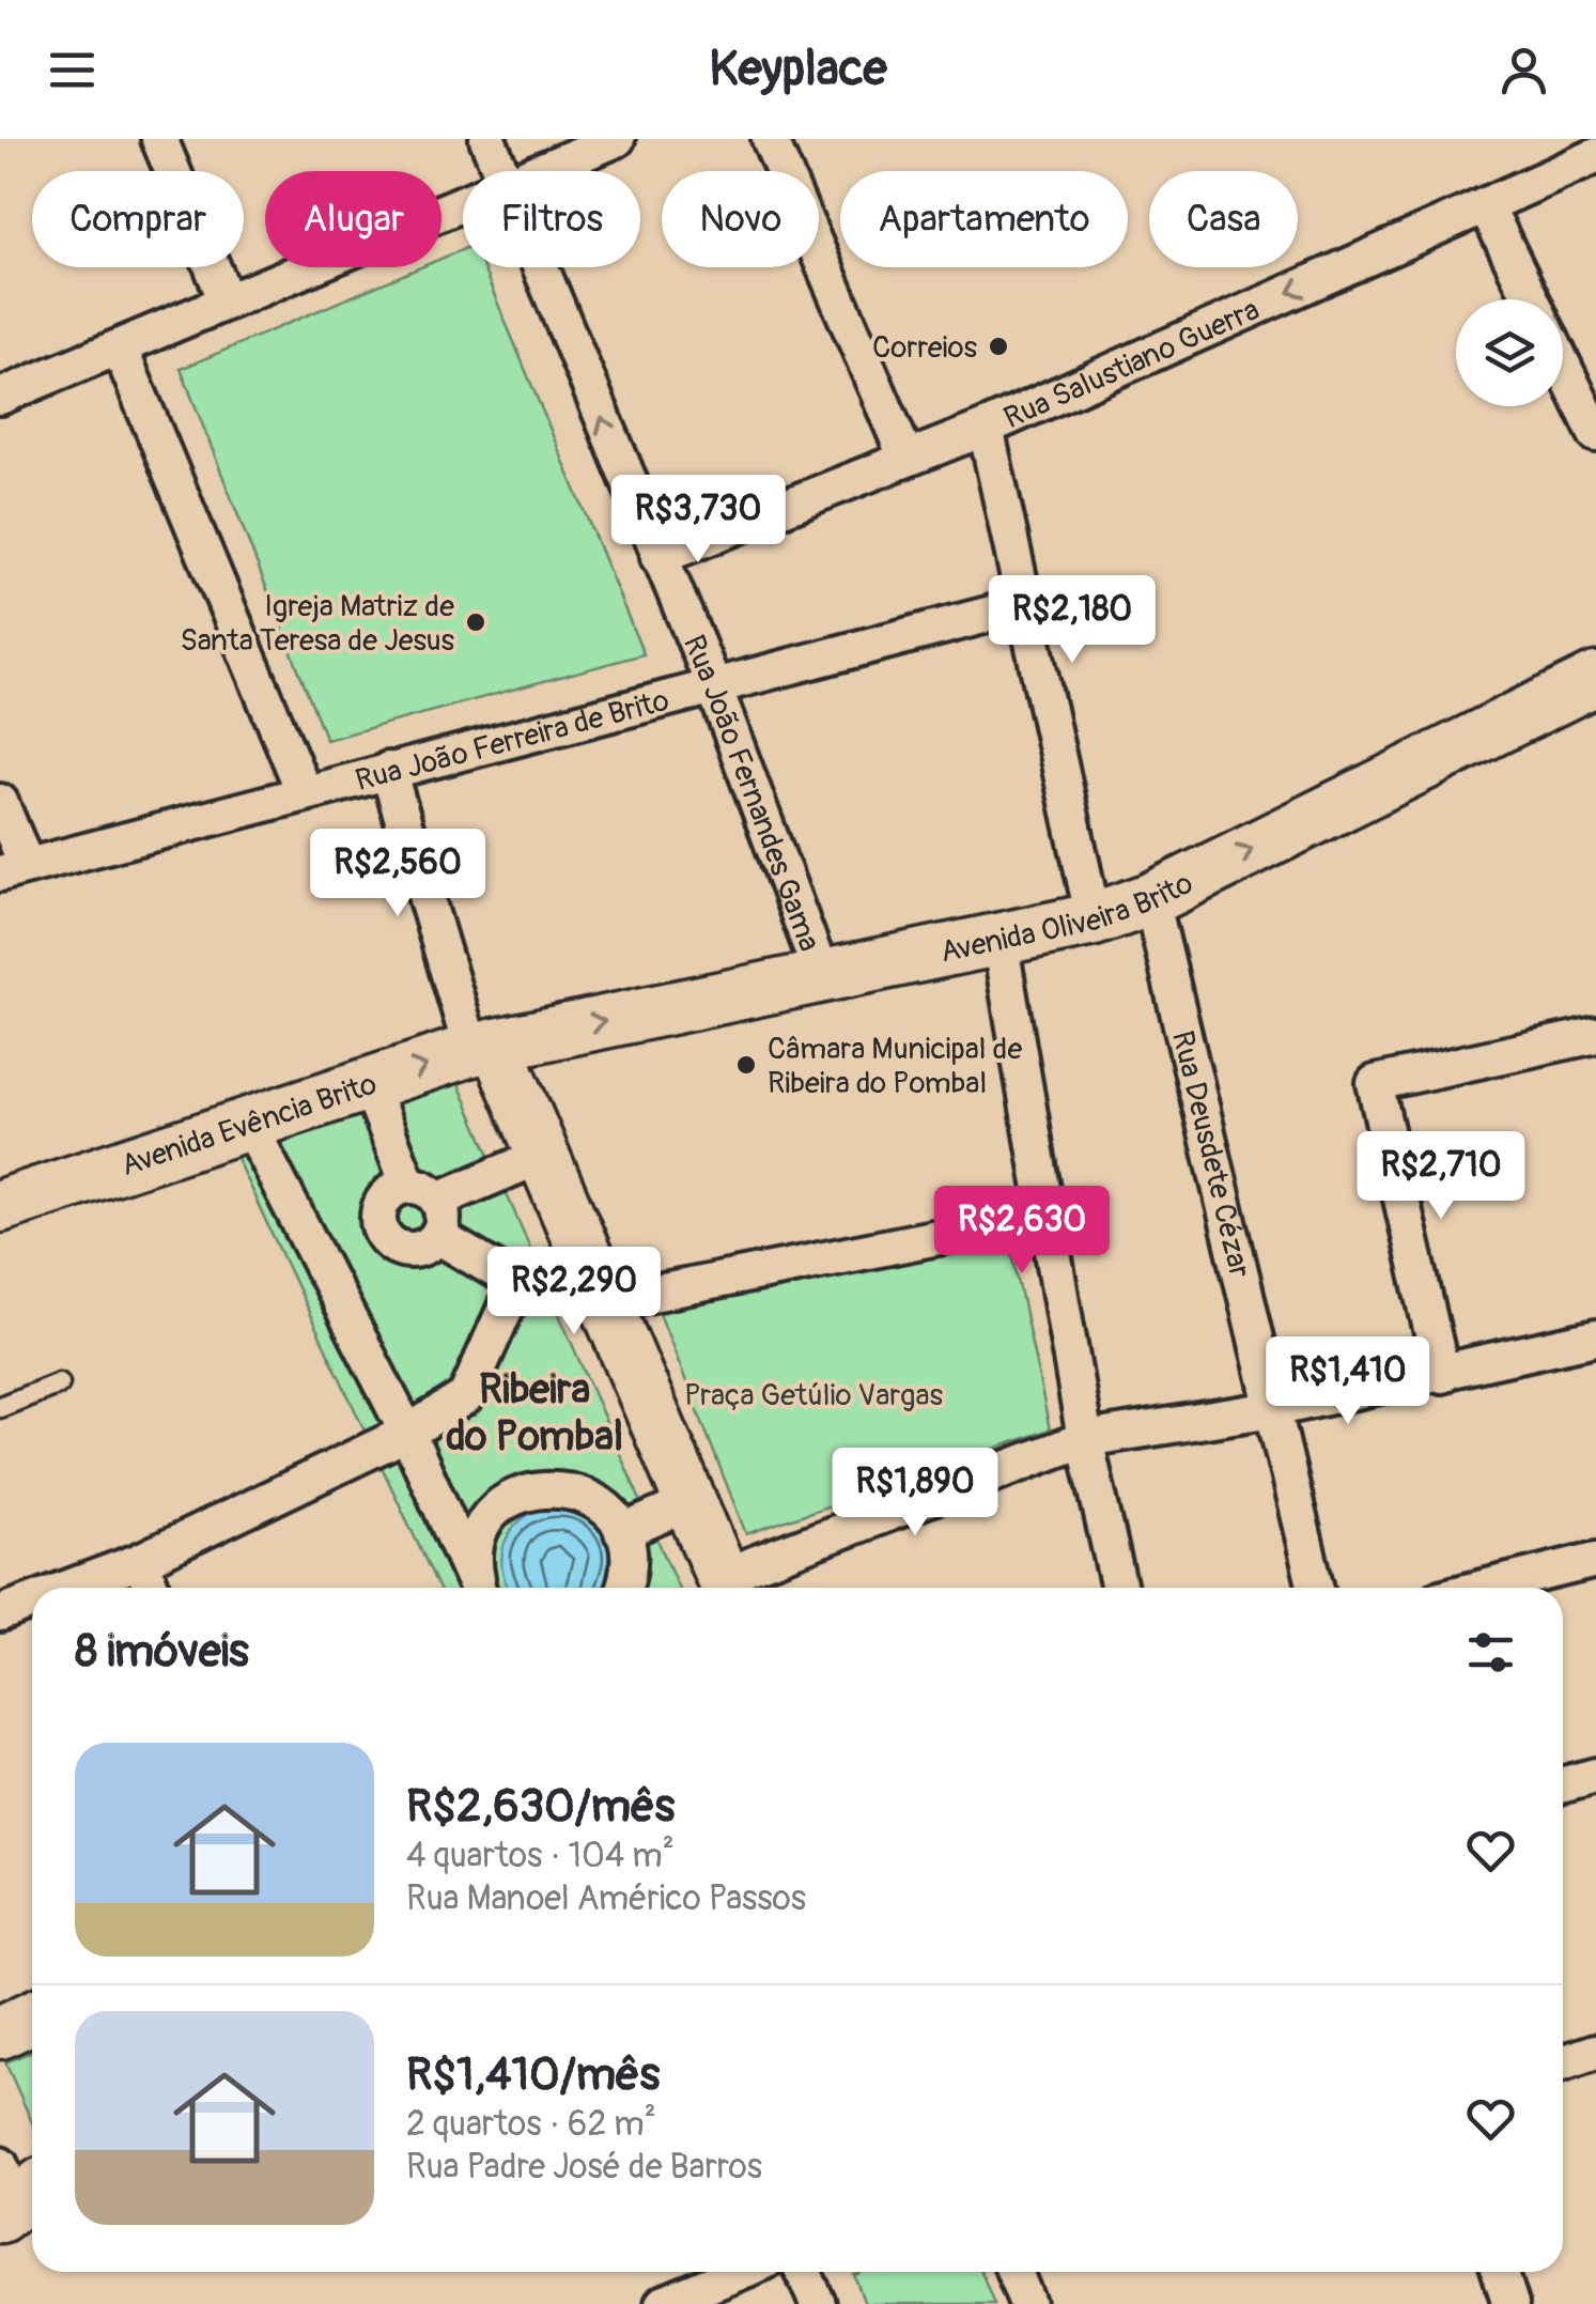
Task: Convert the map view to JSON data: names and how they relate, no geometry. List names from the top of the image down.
{
  "streets": {
    "main road": ["Avenida Oliveira Brito", "Avenida Evência Brito"],
    "street": [
      "Rua Salustiano Guerra",
      "Rua João Ferreira de Brito",
      "Rua João Fernandes Gama",
      "Rua Deusdete Cézar"
    ]
  },
  "crossings": [
    ["Rua Salustiano Guerra", "Rua João Fernandes Gama"],
    ["Rua João Ferreira de Brito", "Rua João Fernandes Gama"],
    ["Rua João Fernandes Gama", "Avenida Oliveira Brito"],
    ["Avenida Oliveira Brito", "Avenida Evência Brito"],
    ["Avenida Oliveira Brito", "Rua Deusdete Cézar"]
  ],
  "one_way": ["Rua Salustiano Guerra", "Avenida Oliveira Brito"],
  "districts": ["Ribeira do Pombal"],
  "parks": ["Praça Getúlio Vargas"],
  "places": ["Correios", "Igreja Matriz de Santa Teresa de Jesus", "Câmara Municipal de Ribeira do Pombal"],
  "page": {
    "header": "Keyplace",
    "chip": [
      "Comprar",
      "Alugar",
      "Filtros",
      "Novo",
      "Apartamento",
      "Casa"
    ],
    "price": [
      "R$3,730",
      "R$2,180",
      "R$2,560",
      "R$2,710",
      "R$2,630",
      "R$2,290",
      "R$1,410",
      "R$1,890"
    ],
    "heading": "8 imóveis",
    "list": [
      {
        "name": "R$2,630/mês",
        "note": "4 quartos · 104 m² · Rua Manoel Américo Passos"
      },
      {
        "name": "R$1,410/mês",
        "note": "2 quartos · 62 m² · Rua Padre José de Barros"
      }
    ]
  }
}
